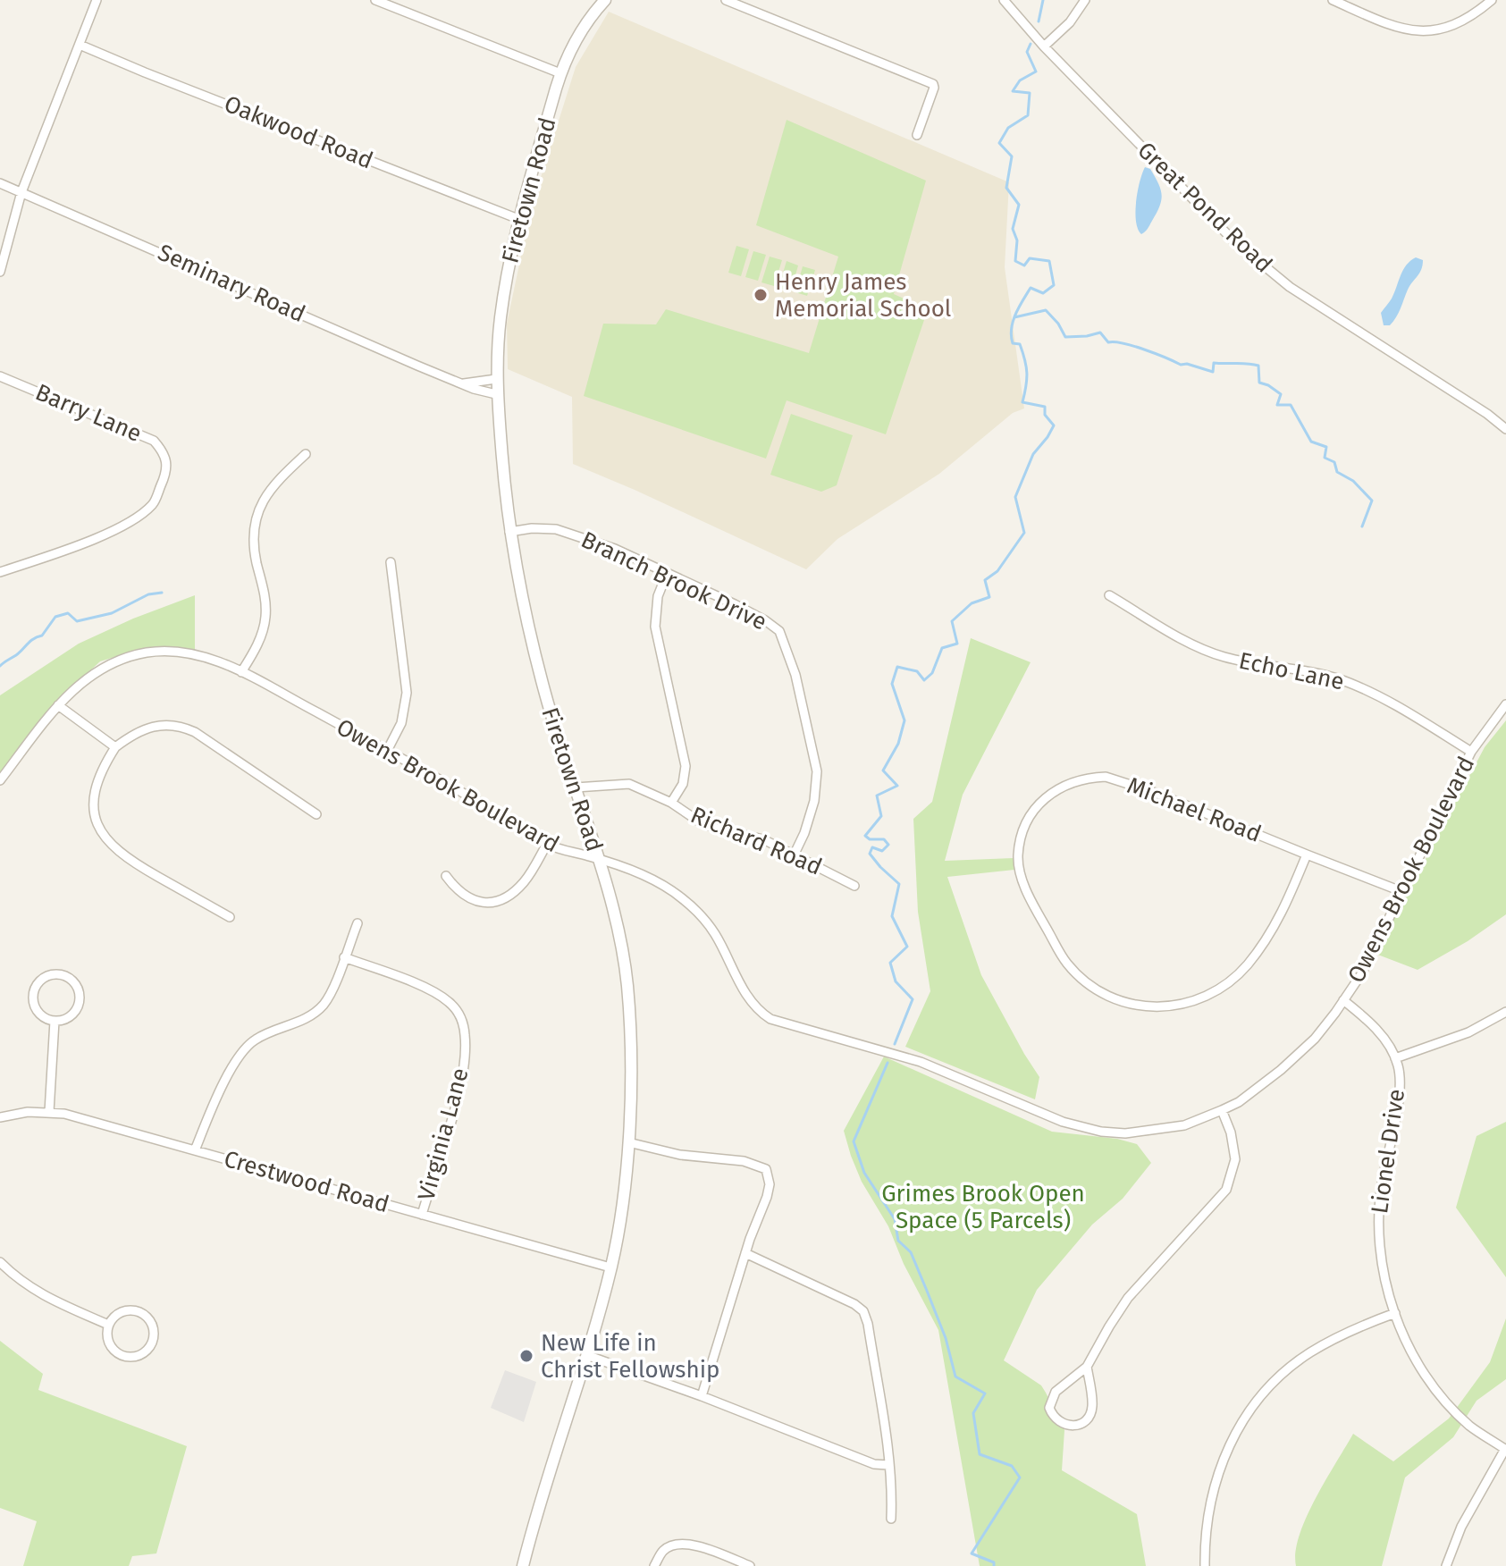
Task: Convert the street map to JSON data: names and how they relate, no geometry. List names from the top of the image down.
{
  "streets": {
    "street": [
      "Oakwood Road",
      "Firetown Road",
      "Great Pond Road",
      "Seminary Road",
      "Barry Lane",
      "Branch Brook Drive",
      "Echo Lane",
      "Owens Brook Boulevard",
      "Michael Road",
      "Richard Road",
      "Virginia Lane",
      "Lionel Drive",
      "Crestwood Road"
    ]
  },
  "crossings": [
    ["Oakwood Road", "Firetown Road"],
    ["Firetown Road", "Seminary Road"],
    ["Firetown Road", "Branch Brook Drive"],
    ["Firetown Road", "Owens Brook Boulevard"],
    ["Firetown Road", "Richard Road"],
    ["Firetown Road", "Crestwood Road"],
    ["Branch Brook Drive", "Richard Road"],
    ["Echo Lane", "Owens Brook Boulevard"],
    ["Owens Brook Boulevard", "Michael Road"],
    ["Owens Brook Boulevard", "Lionel Drive"],
    ["Virginia Lane", "Crestwood Road"]
  ],
  "parks": ["Grimes Brook Open Space (5 Parcels)"],
  "places": ["Henry James Memorial School", "New Life in Christ Fellowship"]
}
